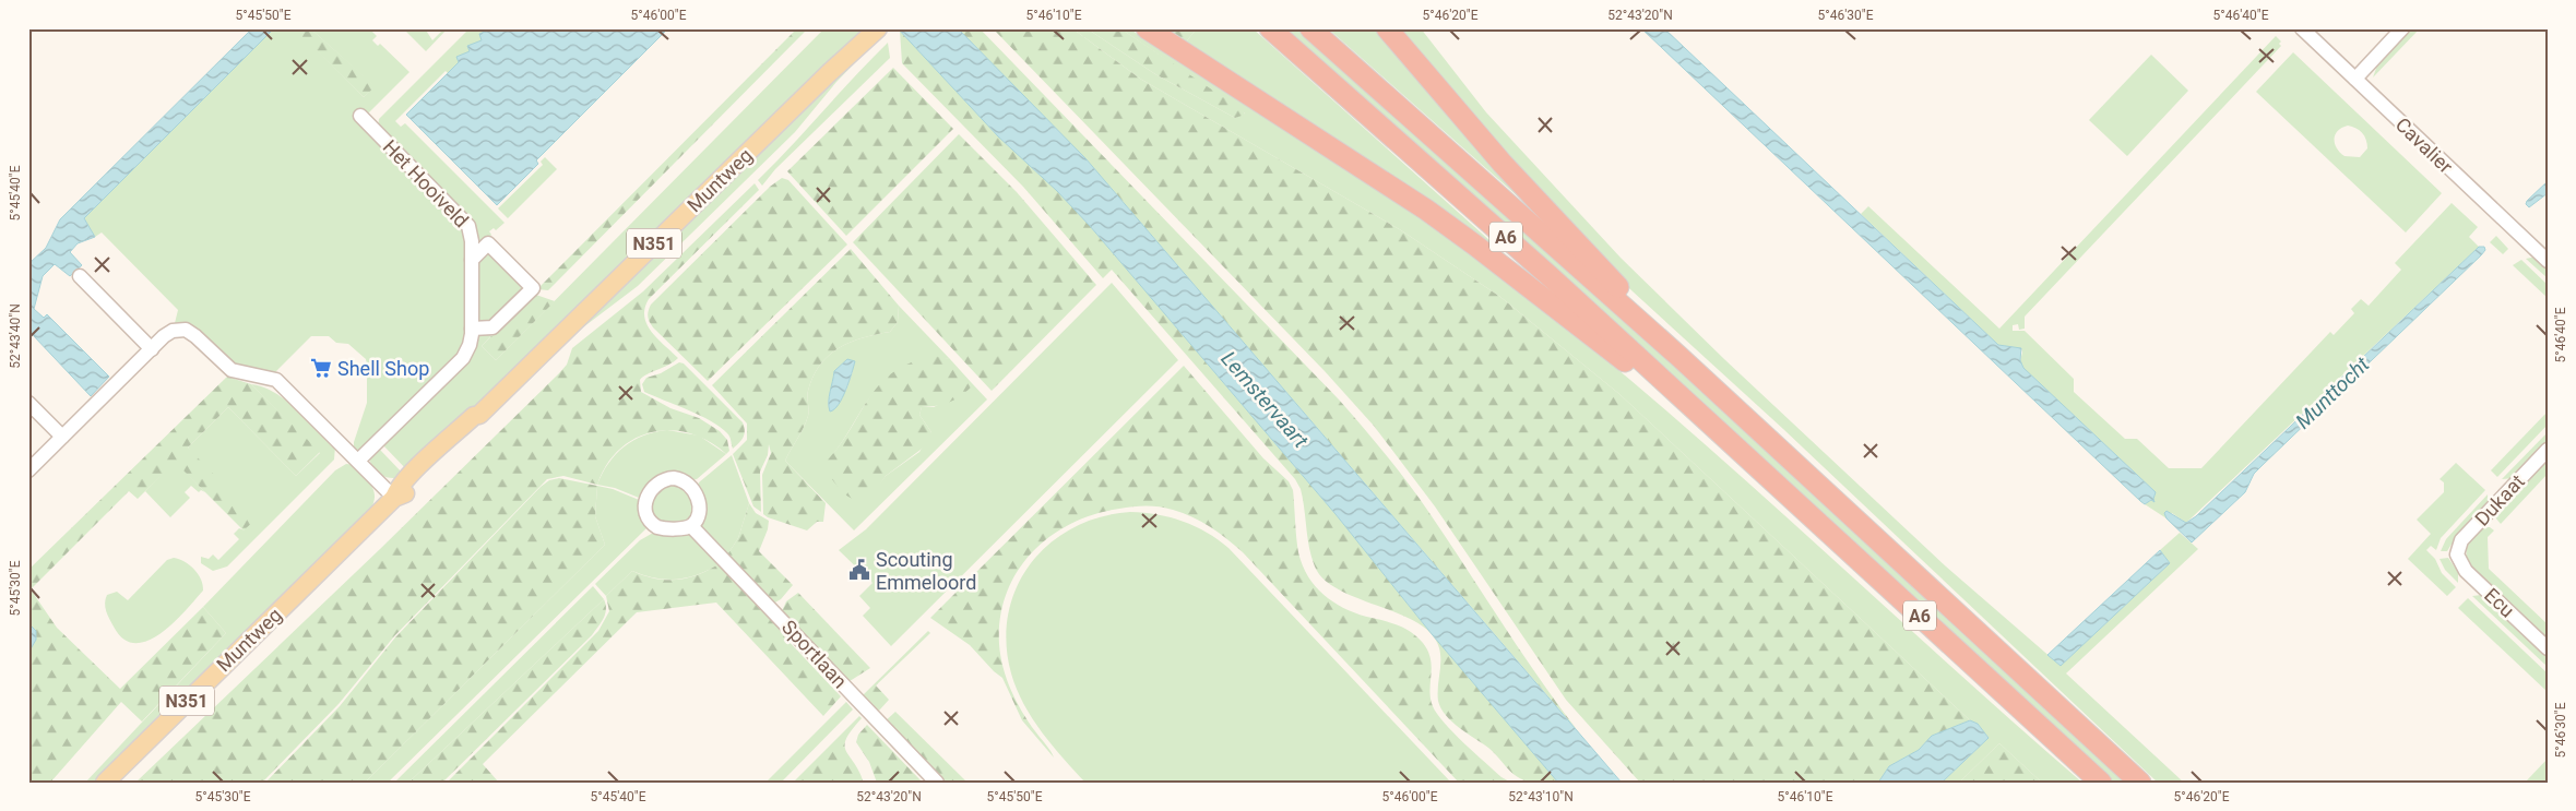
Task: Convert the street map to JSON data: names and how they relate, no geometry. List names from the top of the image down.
{
  "streets": {
    "highway": ["A6"],
    "main road": ["Muntweg", "N351"],
    "street": [
      "Cavalier",
      "Het Hooiveld",
      "Dukaat",
      "Ecu",
      "Sportlaan"
    ]
  },
  "crossings": [
    ["Dukaat", "Ecu"]
  ],
  "water": ["Munttocht", "Lemstervaart"],
  "places": {
    "supermarket": ["Shell Shop"],
    "public building": ["Scouting Emmeloord"]
  },
  "coordinates": [
    "5°45'50\"E",
    "5°46'00\"E",
    "5°46'10\"E",
    "5°46'20\"E",
    "52°43'20\"N",
    "5°46'30\"E",
    "5°46'40\"E",
    "5°45'40\"E",
    "52°43'40\"N",
    "5°45'30\"E",
    "52°43'10\"N"
  ]
}
